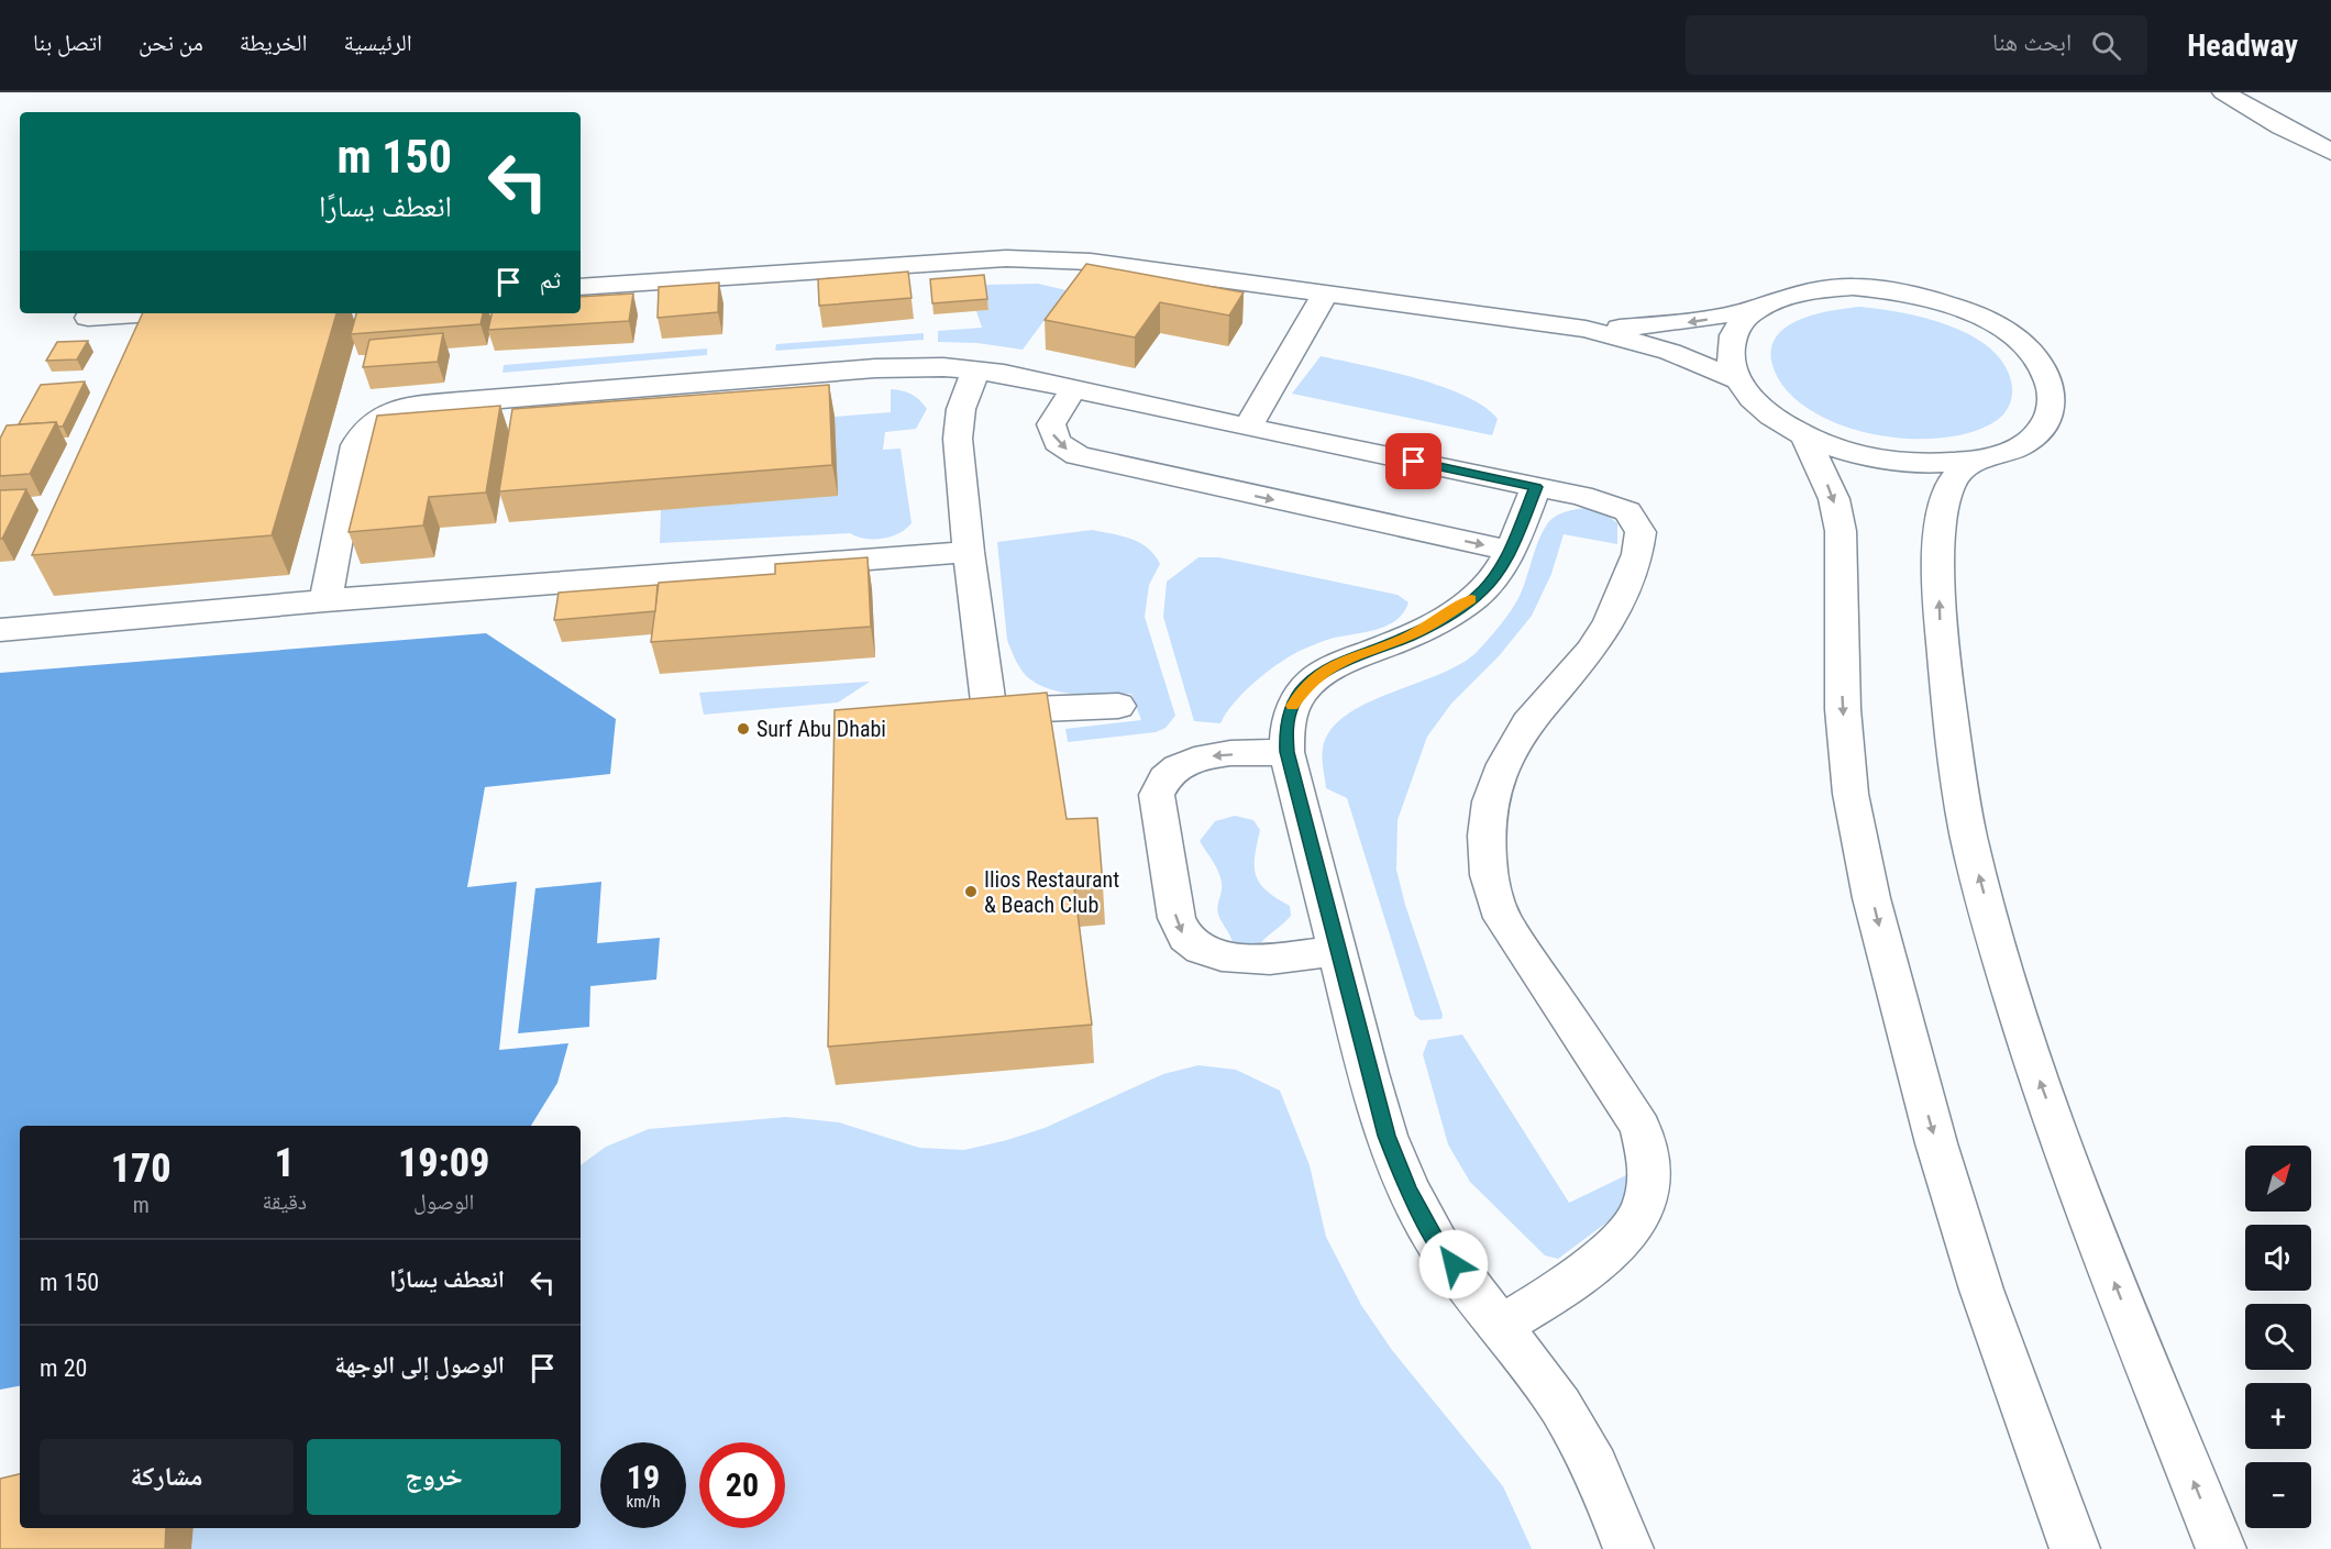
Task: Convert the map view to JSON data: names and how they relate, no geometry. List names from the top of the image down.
{
  "places": ["Surf Abu Dhabi", "Ilios Restaurant & Beach Club"],
  "north": "top right",
  "page": {
    "header": "Headway",
    "search": "ابحث هنا",
    "nav": [
      "الرئيسية",
      "الخريطة",
      "من نحن",
      "اتصل بنا"
    ],
    "turn": ["150 m", "انعطف يسارًا"],
    "then": "ثم",
    "eta": [
      "19:09",
      "الوصول",
      "1",
      "دقيقة",
      "170",
      "m"
    ],
    "map_buttons": ["+", "−"],
    "list": [
      {
        "name": "انعطف يسارًا",
        "value": "150 m"
      },
      {
        "name": "الوصول إلى الوجهة",
        "value": "20 m"
      }
    ],
    "buttons": ["خروج", "مشاركة"],
    "speed": "19 km/h",
    "limit": "20"
  }
}
